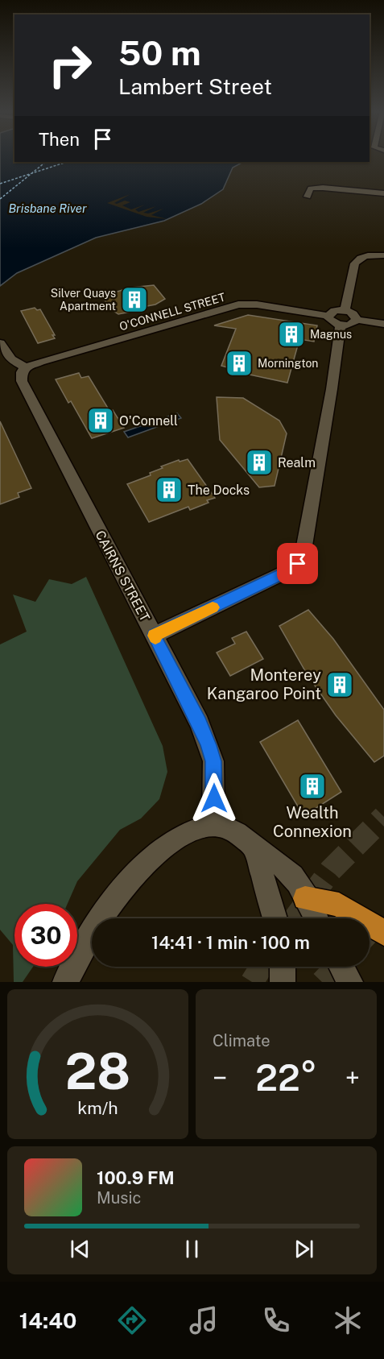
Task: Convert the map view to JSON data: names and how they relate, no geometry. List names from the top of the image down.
{
  "streets": {
    "street": ["O'CONNELL STREET", "CAIRNS STREET"]
  },
  "crossings": [
    ["O'CONNELL STREET", "CAIRNS STREET"]
  ],
  "water": ["Brisbane River"],
  "places": {
    "building": [
      "Silver Quays Apartment",
      "Magnus",
      "Mornington",
      "O'Connell",
      "Realm",
      "The Docks",
      "Monterey Kangaroo Point",
      "Wealth Connexion"
    ]
  },
  "page": {
    "turn": ["50 m", "Lambert Street"],
    "then": "Then",
    "limit": "30",
    "trip": "14:41 · 1 min · 100 m",
    "tile": "Climate",
    "heat": ["−", "22°", "+"],
    "song": ["100.9 FM", "Music"],
    "tabs": "14:40",
    "gauge": ["28", "km/h"]
  }
}
